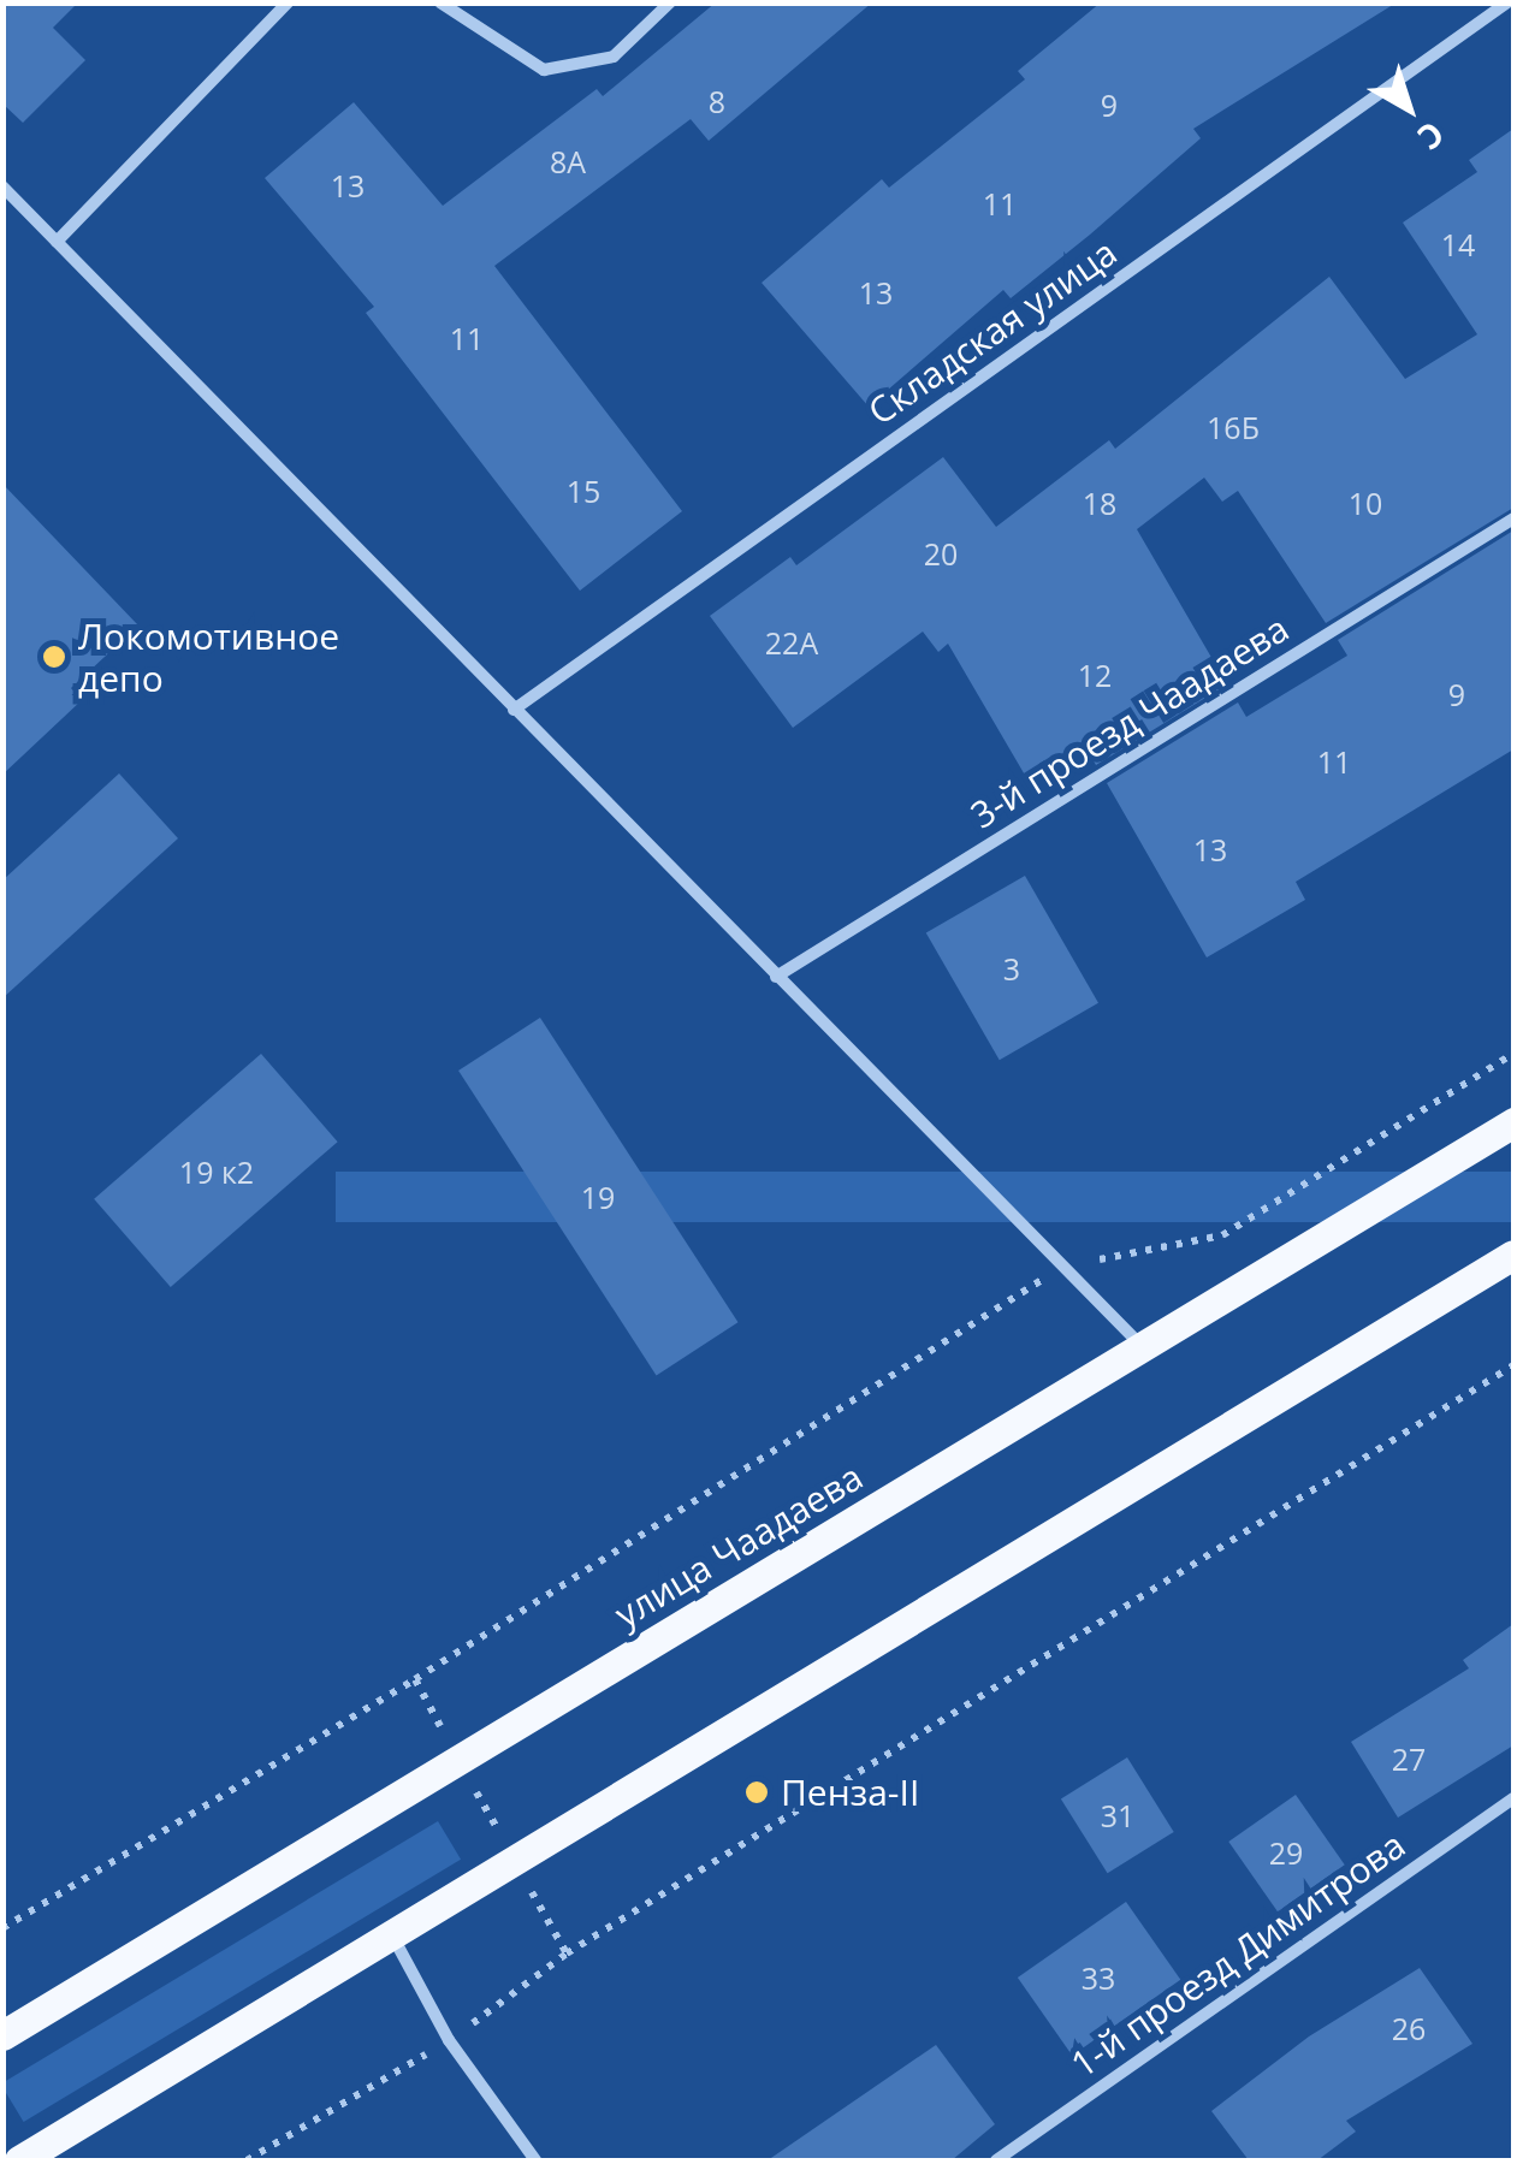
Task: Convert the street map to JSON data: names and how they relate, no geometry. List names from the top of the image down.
{
  "streets": {
    "main road": ["улица Чаадаева"],
    "street": ["Складская улица", "3-й проезд Чаадаева", "1-й проезд Димитрова"]
  },
  "places": ["Локомотивное депо", "Пенза-II"],
  "house_numbers": [
    "8",
    "9",
    "8А",
    "13",
    "11",
    "14",
    "13",
    "11",
    "16Б",
    "15",
    "18",
    "10",
    "20",
    "22А",
    "12",
    "9",
    "11",
    "13",
    "3",
    "19 к2",
    "19",
    "27",
    "31",
    "29",
    "33",
    "26"
  ],
  "north": "bottom right"
}
